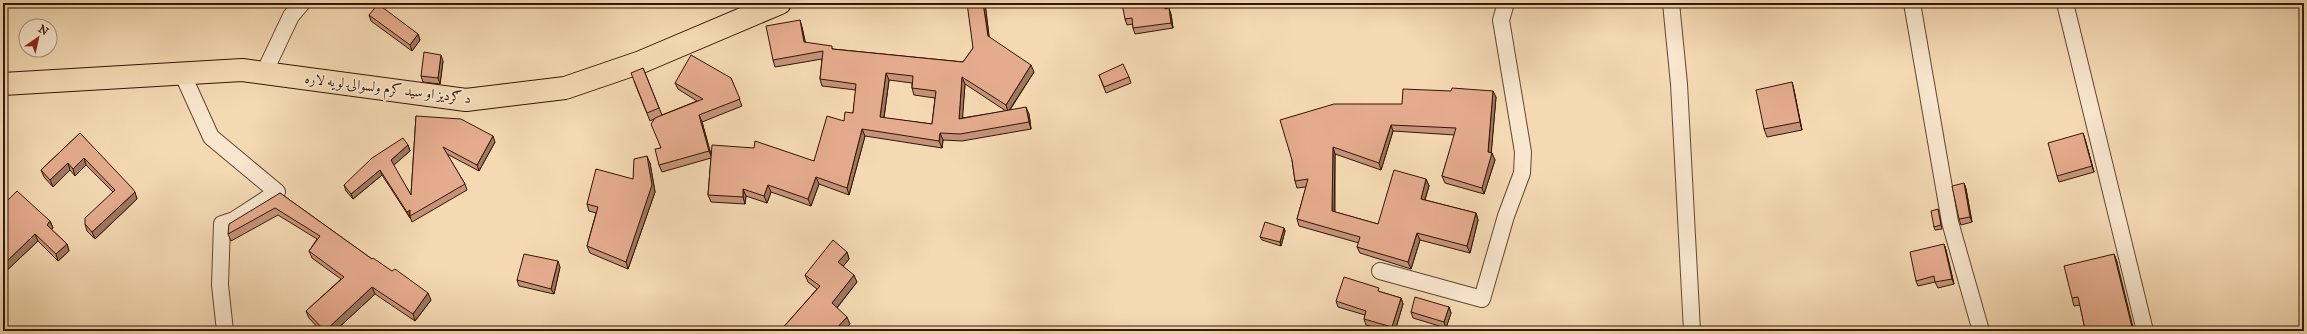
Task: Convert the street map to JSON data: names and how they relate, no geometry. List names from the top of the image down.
{
  "streets": {
    "highway": ["د ګردیز او سید کرم ولسوالۍ لویه لاره"]
  },
  "north": "top right"
}
